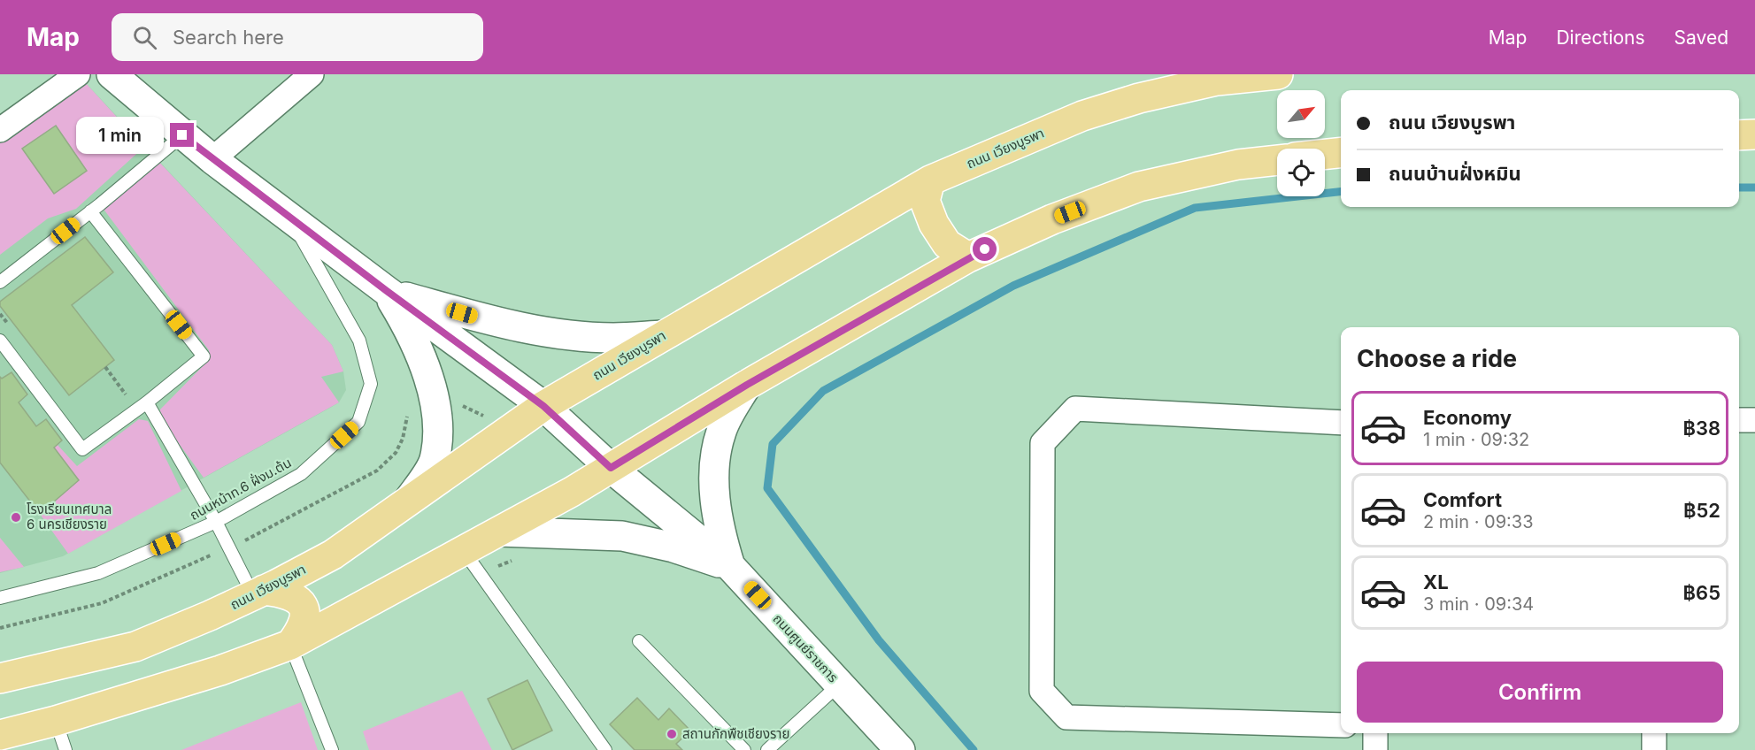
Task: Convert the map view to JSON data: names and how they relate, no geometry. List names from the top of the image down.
{
  "streets": {
    "main road": ["ถนน เวียงบูรพา"],
    "street": ["ถนนศูนย์ราชการ"],
    "lane": ["ถนนหน้าท.6 ฝั่งม.ต้น"]
  },
  "crossings": [
    ["ถนน เวียงบูรพา", "ถนนศูนย์ราชการ"],
    ["ถนนหน้าท.6 ฝั่งม.ต้น", "ถนนศูนย์ราชการ"]
  ],
  "places": ["โรงเรียนเทศบาล 6 นครเชียงราย", "สถานกักพืชเชียงราย"],
  "north": "top right",
  "page": {
    "header": "Map",
    "search": "Search here",
    "nav": ["Map", "Directions", "Saved"],
    "banner": ["ถนน เวียงบูรพา", "ถนนบ้านฝั่งหมิน"],
    "bubble": "1 min",
    "heading": "Choose a ride",
    "list": [
      {
        "name": "Economy",
        "note": "1 min · 09:32",
        "value": "฿38"
      },
      {
        "name": "Comfort",
        "note": "2 min · 09:33",
        "value": "฿52"
      },
      {
        "name": "XL",
        "note": "3 min · 09:34",
        "value": "฿65"
      }
    ],
    "buttons": "Confirm"
  }
}
